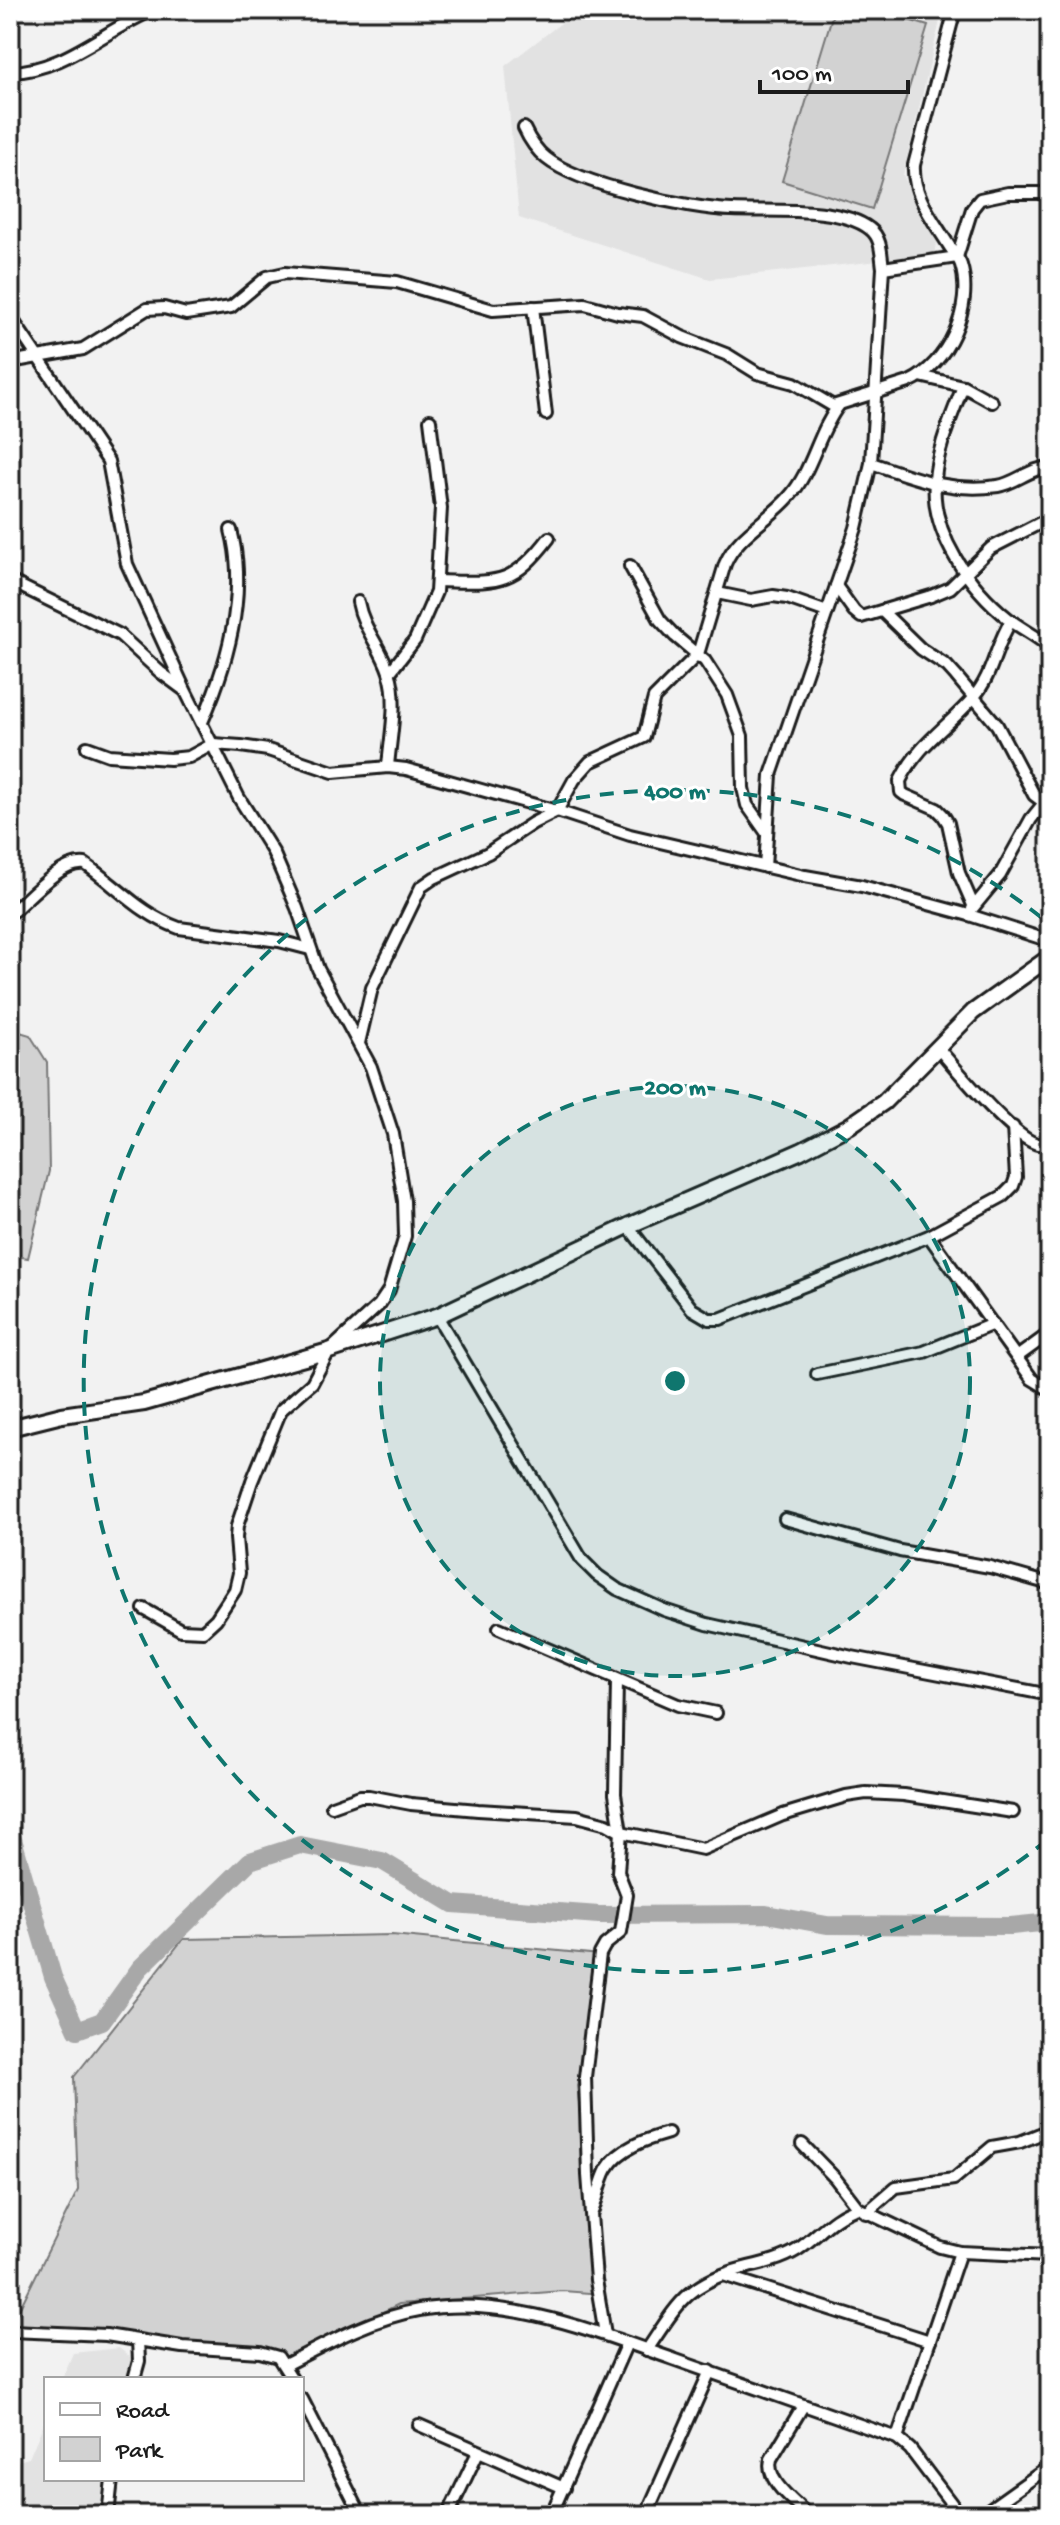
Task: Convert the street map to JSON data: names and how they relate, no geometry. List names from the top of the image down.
{
  "legend": ["Road", "Park"],
  "scale_bar": "100 m",
  "rings": ["400 m", "200 m"]
}
